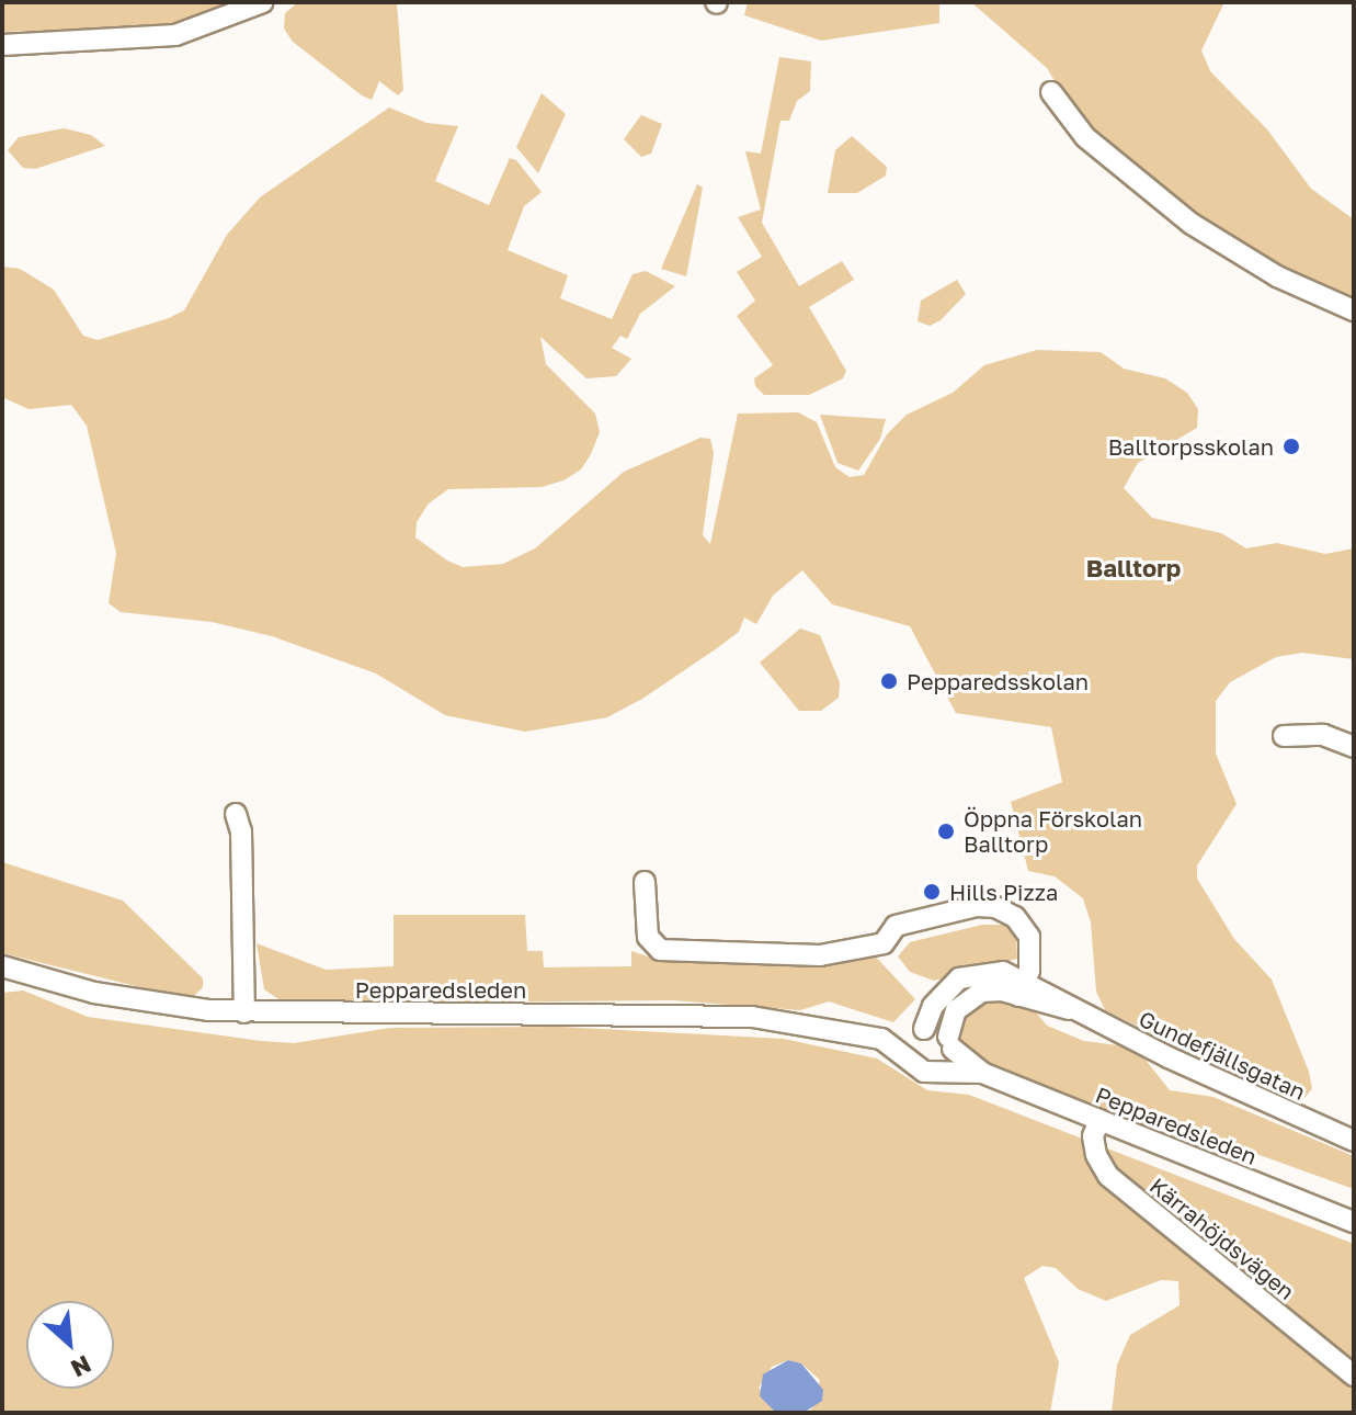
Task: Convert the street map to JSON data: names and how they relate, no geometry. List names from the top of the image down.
{
  "streets": {
    "street": ["Pepparedsleden", "Gundefjällsgatan", "Kärrahöjdsvägen"]
  },
  "crossings": [
    ["Pepparedsleden", "Gundefjällsgatan"],
    ["Pepparedsleden", "Kärrahöjdsvägen"]
  ],
  "districts": ["Balltorp"],
  "places": [
    "Balltorpsskolan",
    "Pepparedsskolan",
    "Öppna Förskolan Balltorp",
    "Hills Pizza"
  ],
  "north": "bottom right"
}
